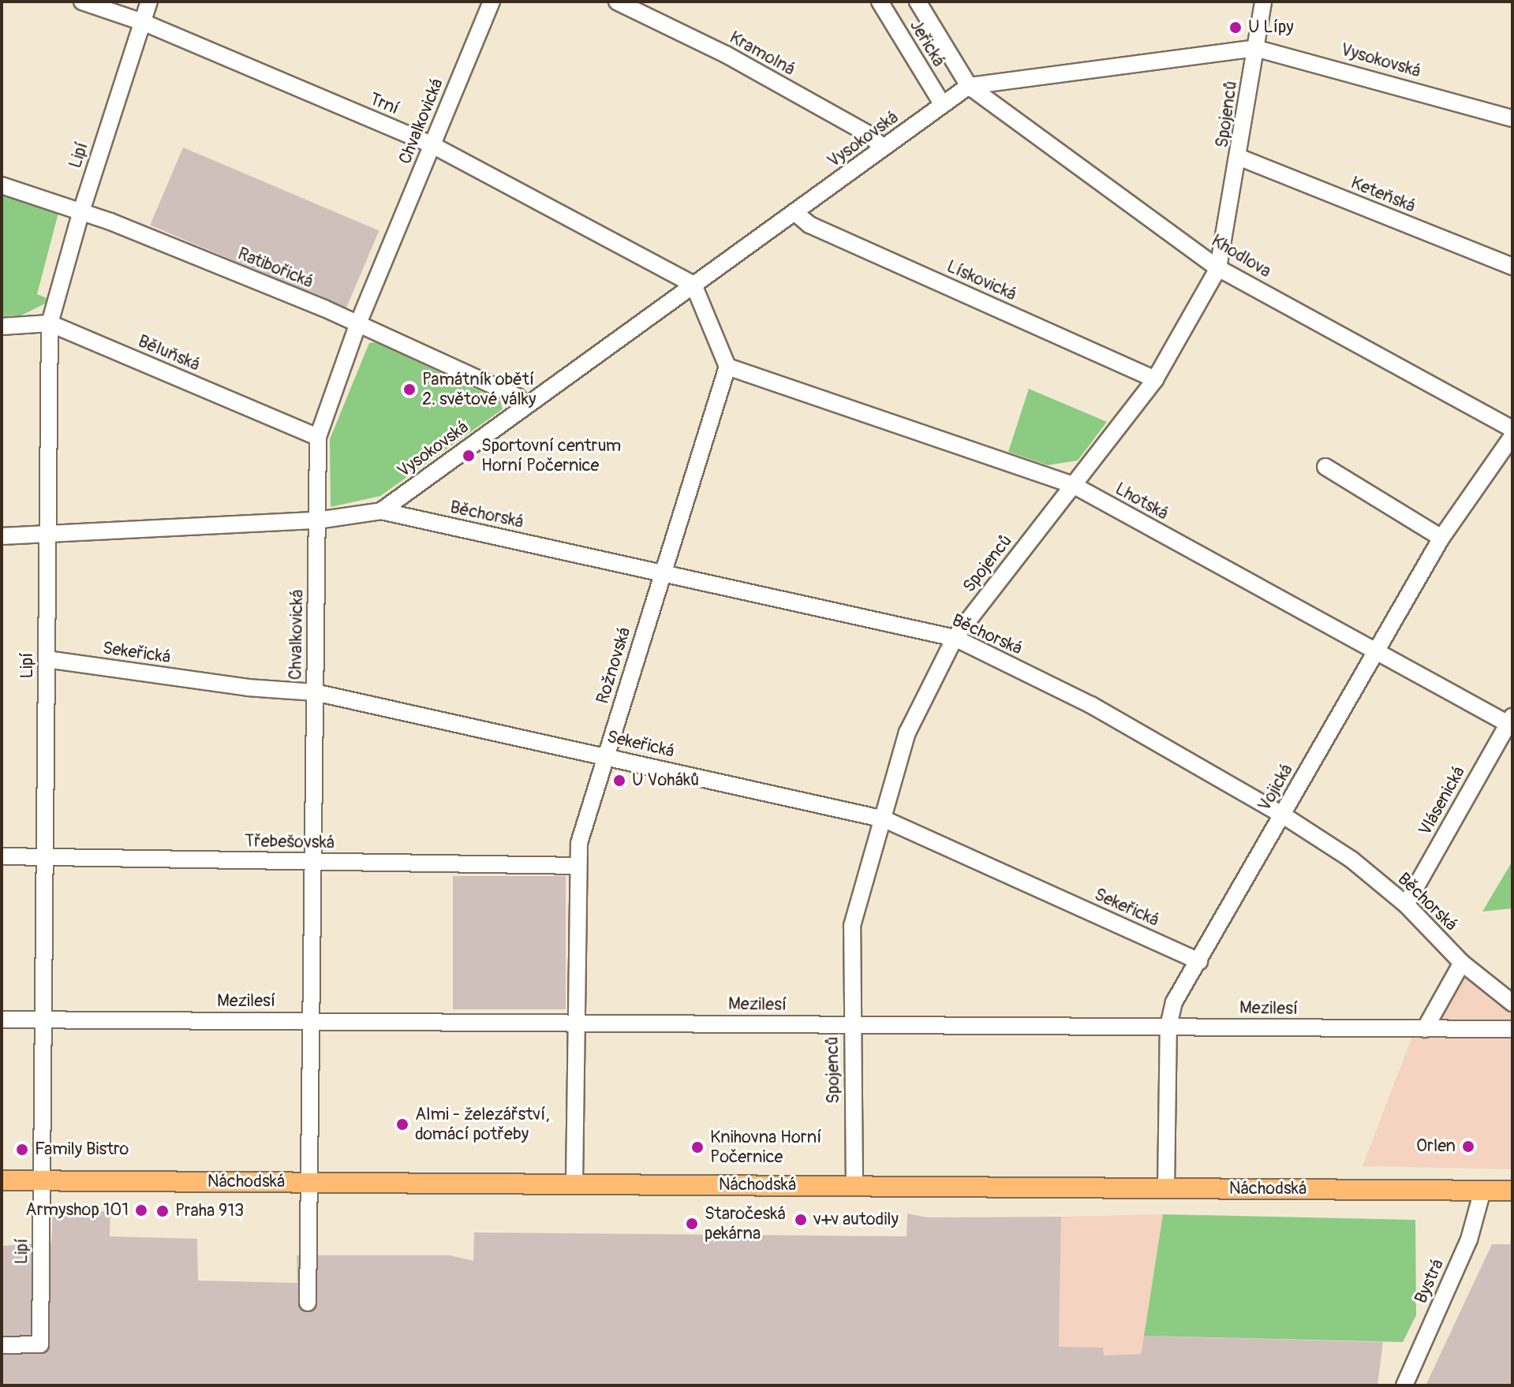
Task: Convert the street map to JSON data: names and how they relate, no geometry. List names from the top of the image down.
{
  "streets": {
    "main road": ["Náchodská"],
    "street": [
      "Jeřická",
      "Kramolná",
      "Vysokovská",
      "Trní",
      "Spojenců",
      "Chvalkovická",
      "Lipí",
      "Keteňská",
      "Khodlova",
      "Ratibořická",
      "Lískovická",
      "Běluňská",
      "Lhotská",
      "Běchorská",
      "Sekeřická",
      "Rožnovská",
      "Vojická",
      "Vlásenická",
      "Třebešovská",
      "Mezilesí",
      "Bystrá"
    ]
  },
  "crossings": [
    ["Jeřická", "Vysokovská"],
    ["Jeřická", "Khodlova"],
    ["Kramolná", "Vysokovská"],
    ["Vysokovská", "Trní"],
    ["Vysokovská", "Spojenců"],
    ["Vysokovská", "Chvalkovická"],
    ["Vysokovská", "Khodlova"],
    ["Vysokovská", "Ratibořická"],
    ["Vysokovská", "Lískovická"],
    ["Vysokovská", "Běchorská"],
    ["Trní", "Chvalkovická"],
    ["Trní", "Lipí"],
    ["Spojenců", "Keteňská"],
    ["Spojenců", "Khodlova"],
    ["Spojenců", "Lískovická"],
    ["Spojenců", "Lhotská"],
    ["Spojenců", "Běchorská"],
    ["Spojenců", "Sekeřická"],
    ["Spojenců", "Mezilesí"],
    ["Spojenců", "Náchodská"],
    ["Chvalkovická", "Ratibořická"],
    ["Chvalkovická", "Běluňská"],
    ["Chvalkovická", "Sekeřická"],
    ["Chvalkovická", "Třebešovská"],
    ["Chvalkovická", "Mezilesí"],
    ["Chvalkovická", "Náchodská"],
    ["Lipí", "Ratibořická"],
    ["Lipí", "Běluňská"],
    ["Lipí", "Sekeřická"],
    ["Lipí", "Třebešovská"],
    ["Lipí", "Mezilesí"],
    ["Lipí", "Náchodská"],
    ["Lhotská", "Rožnovská"],
    ["Lhotská", "Vojická"],
    ["Lhotská", "Vlásenická"],
    ["Běchorská", "Rožnovská"],
    ["Běchorská", "Vojická"],
    ["Běchorská", "Vlásenická"],
    ["Sekeřická", "Rožnovská"],
    ["Sekeřická", "Vojická"],
    ["Rožnovská", "Třebešovská"],
    ["Rožnovská", "Mezilesí"],
    ["Rožnovská", "Náchodská"],
    ["Vojická", "Mezilesí"],
    ["Vojická", "Náchodská"],
    ["Náchodská", "Bystrá"]
  ],
  "places": [
    "U Lípy",
    "Památník obětí 2. světové války",
    "Sportovní centrum Horní Počernice",
    "U Voháků",
    "Almi - železářství, domácí potřeby",
    "Orlen",
    "Knihovna Horní Počernice",
    "Family Bistro",
    "Armyshop 101",
    "Praha 913",
    "v+v autodily",
    "Staročeská pekárna"
  ]
}
